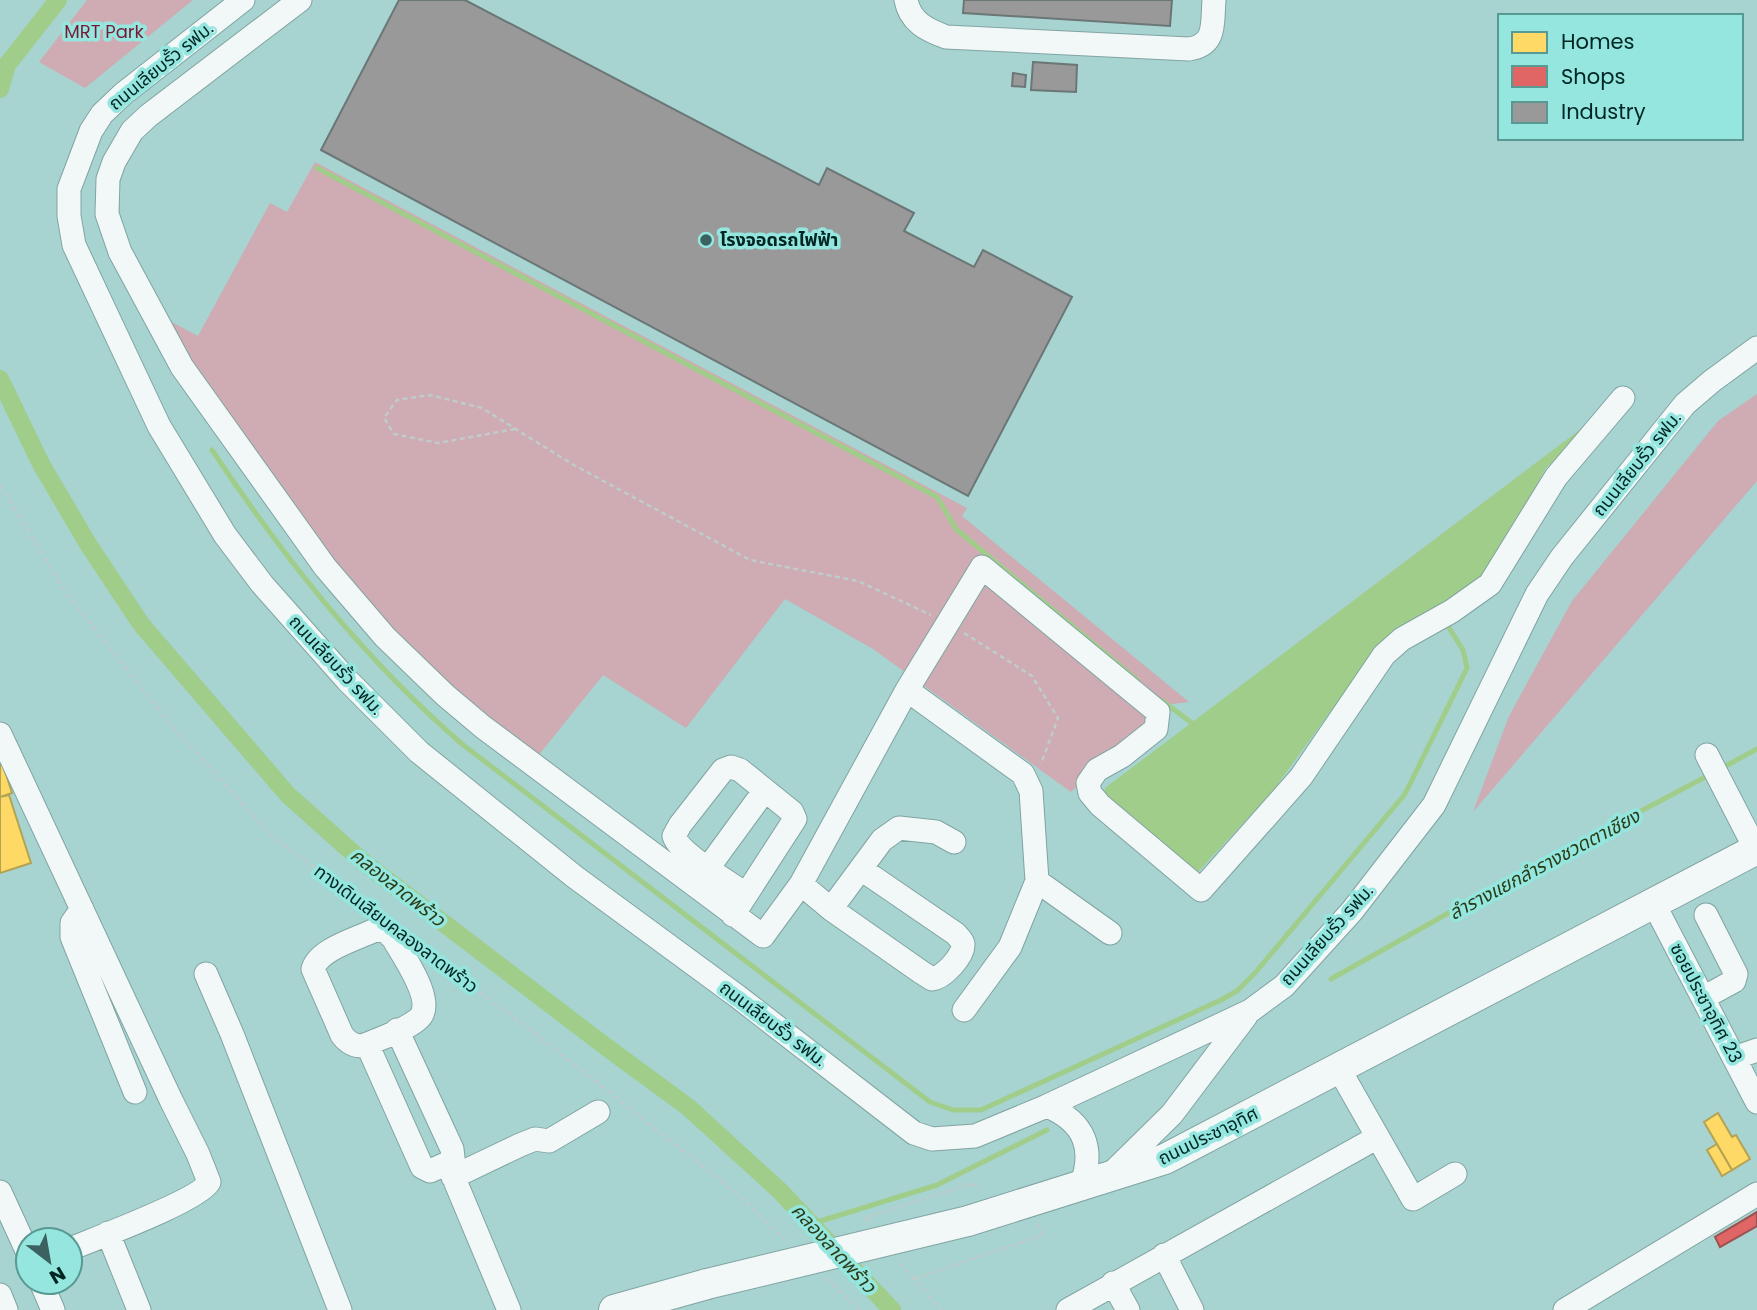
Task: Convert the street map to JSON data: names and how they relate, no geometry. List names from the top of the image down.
{
  "streets": {
    "main road": ["ถนนประชาอุทิศ"],
    "street": ["ถนนเลียบรั้ว รฟม.", "ซอยประชาอุทิศ 23"],
    "path": ["ทางเดินเลียบคลองลาดพร้าว"]
  },
  "crossings": [
    ["ซอยประชาอุทิศ 23", "ถนนประชาอุทิศ"]
  ],
  "water": ["ลำรางแยกลำรางชวดตาเชียง", "คลองลาดพร้าว"],
  "parks": ["MRT Park"],
  "places": ["โรงจอดรถไฟฟ้า"],
  "legend": ["Homes", "Shops", "Industry"],
  "north": "bottom right"
}
